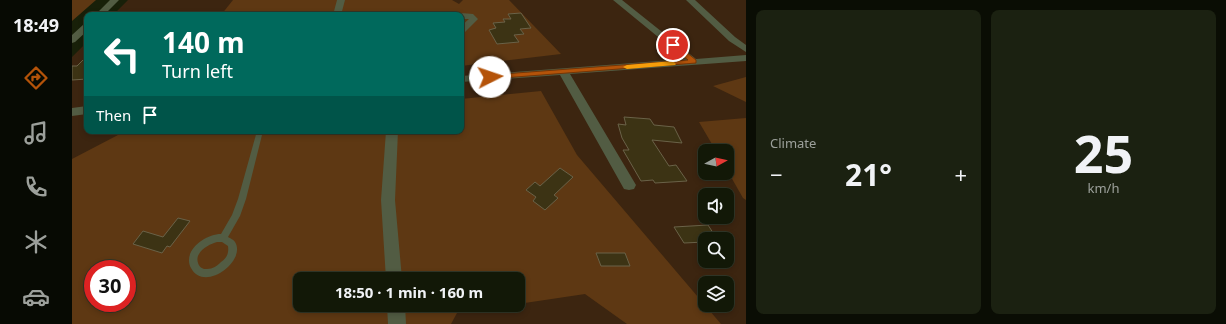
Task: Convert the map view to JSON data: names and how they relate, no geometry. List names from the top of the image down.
{
  "north": "right",
  "page": {
    "tabs": "18:49",
    "tile": [
      "Climate",
      ["25", "km/h"]
    ],
    "turn": ["140 m", "Turn left"],
    "then": "Then",
    "heat": ["−", "21°", "+"],
    "limit": "30",
    "trip": "18:50 · 1 min · 160 m"
  }
}
